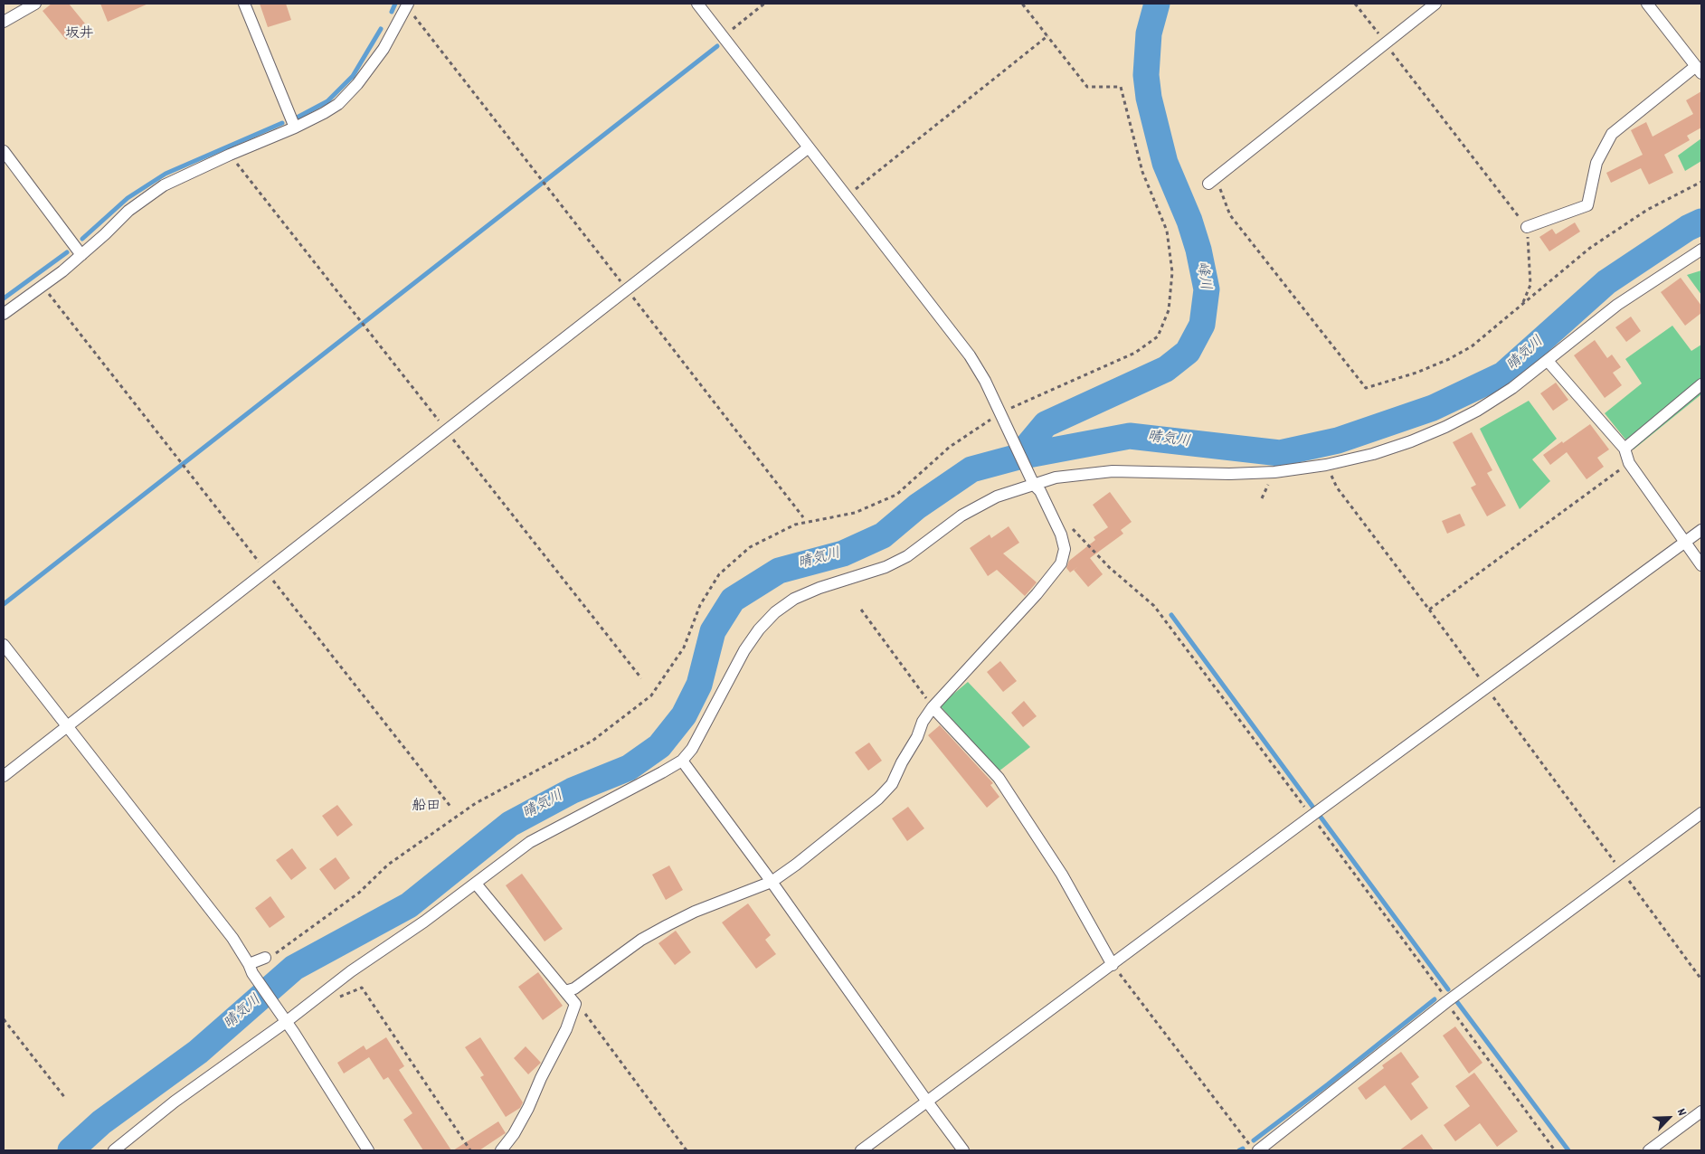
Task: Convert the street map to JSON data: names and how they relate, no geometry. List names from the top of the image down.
{
  "districts": ["坂井", "船田"],
  "water": ["峰川", "晴気川"],
  "north": "top right"
}
